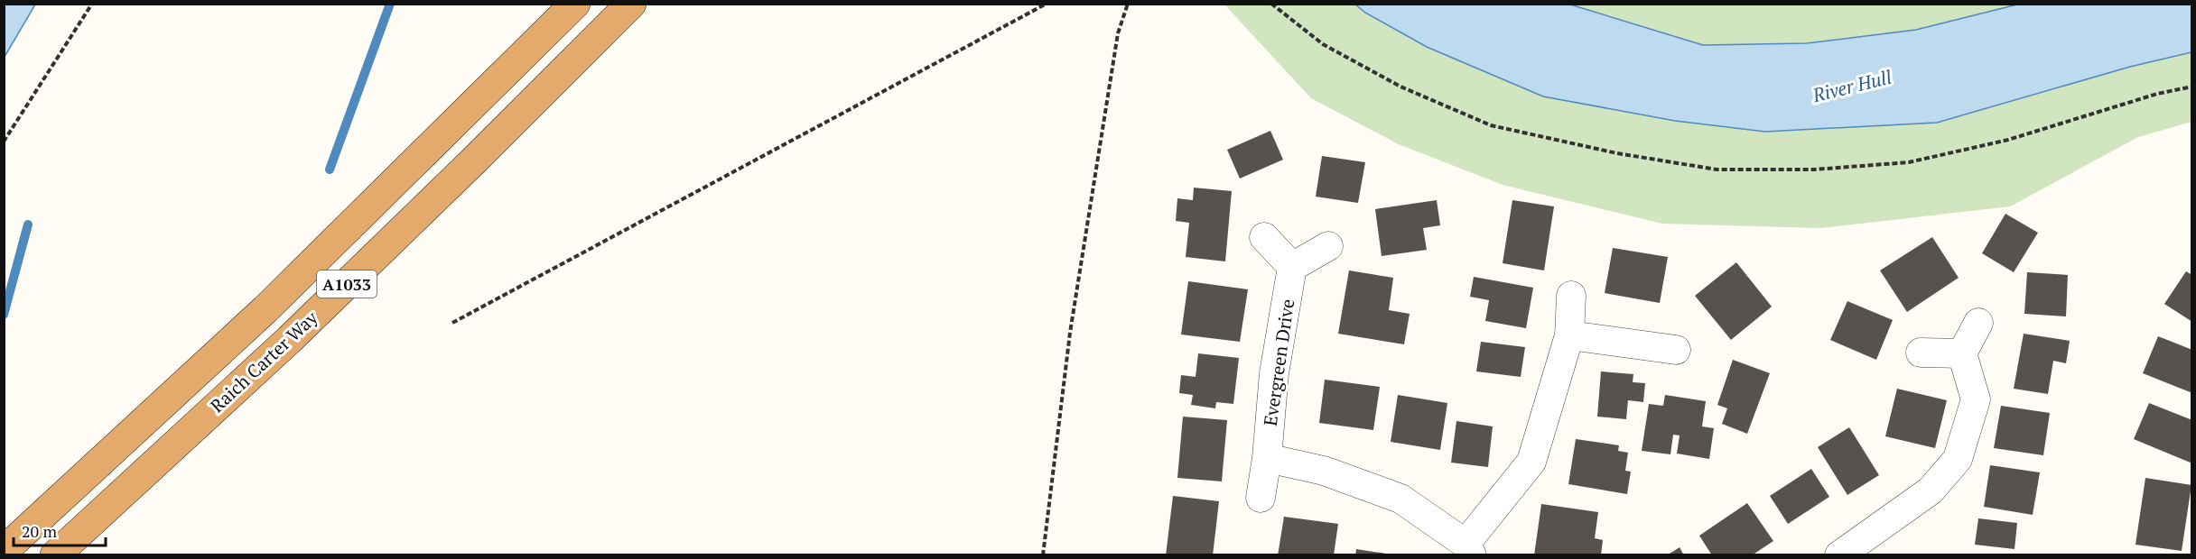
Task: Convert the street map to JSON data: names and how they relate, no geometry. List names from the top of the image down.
{
  "streets": {
    "highway": ["A1033", "Raich Carter Way"],
    "street": ["Evergreen Drive"]
  },
  "water": ["River Hull"],
  "scale_bar": "20 m"
}
